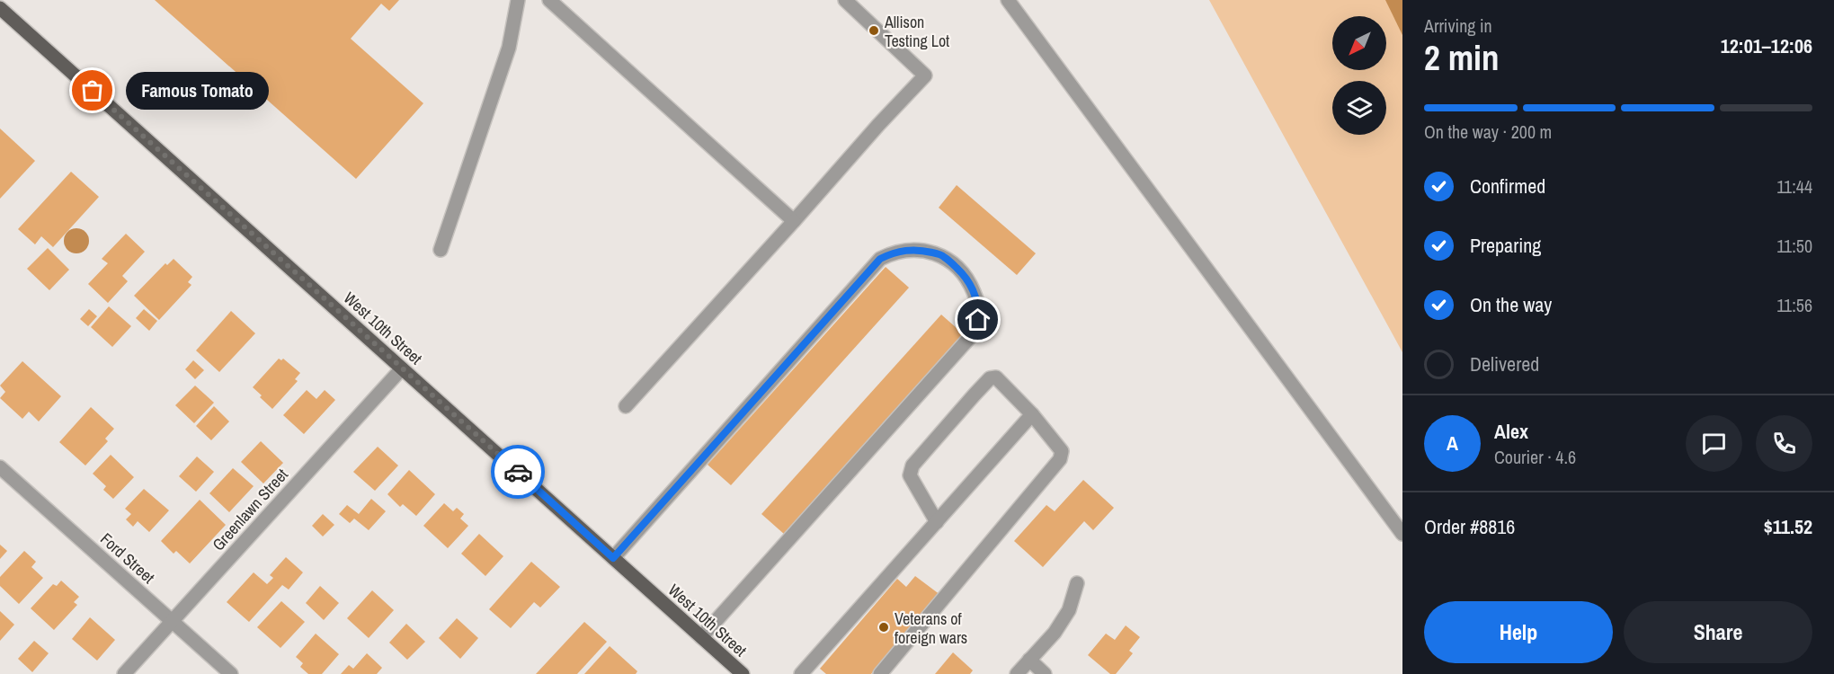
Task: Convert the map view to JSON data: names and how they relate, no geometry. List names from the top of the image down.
{
  "streets": {
    "main road": ["West 10th Street"],
    "street": ["Greenlawn Street", "Ford Street"]
  },
  "crossings": [
    ["West 10th Street", "Greenlawn Street"],
    ["Greenlawn Street", "Ford Street"]
  ],
  "places": ["Allison Testing Lot", "Famous Tomato", "Veterans of foreign wars"],
  "north": "bottom left",
  "page": {
    "heading": ["2 min", "Arriving in", "12:01–12:06"],
    "panel": [
      "Alex",
      "Courier · 4.6",
      "Order #8816",
      "$11.52"
    ],
    "bubble": "Famous Tomato",
    "bar": "On the way · 200 m",
    "list": [
      ["Confirmed", "11:44"],
      ["Preparing", "11:50"],
      ["On the way", "11:56"],
      "Delivered"
    ],
    "round": "A",
    "buttons": ["Help", "Share"]
  }
}
